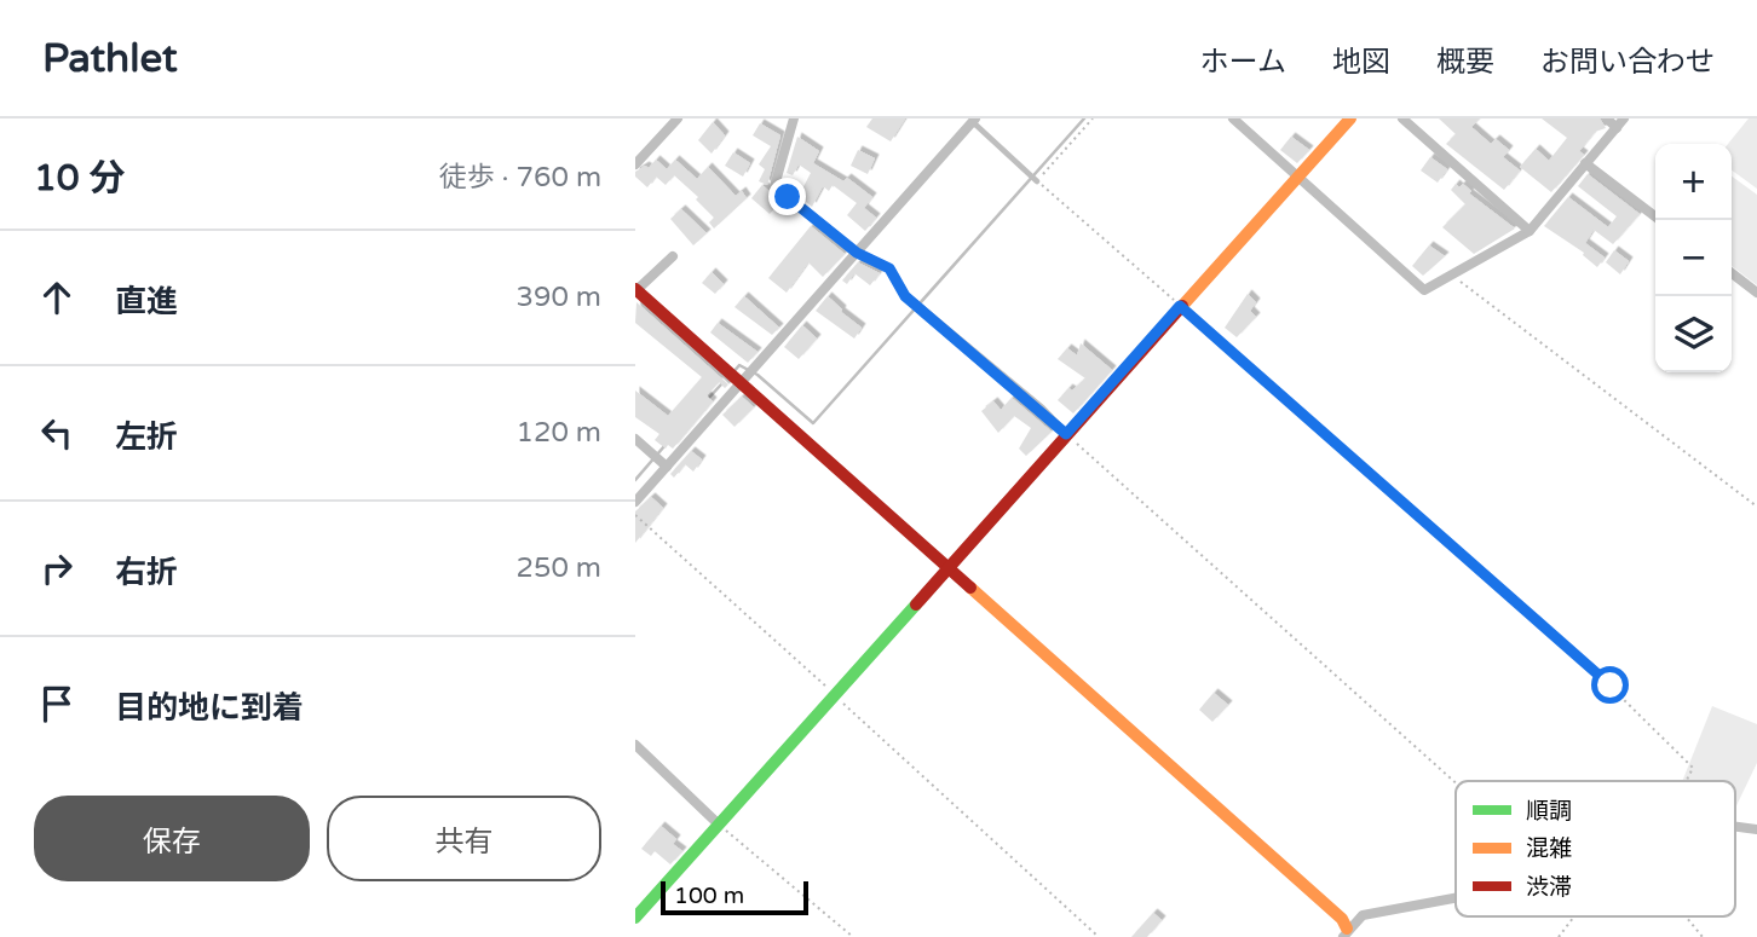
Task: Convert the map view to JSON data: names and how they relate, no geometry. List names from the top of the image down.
{
  "legend": ["順調", "混雑", "渋滞"],
  "scale_bar": "100 m",
  "page": {
    "header": "Pathlet",
    "nav": [
      "ホーム",
      "地図",
      "概要",
      "お問い合わせ"
    ],
    "heading": ["10 分", "徒歩 · 760 m"],
    "map_buttons": ["+", "−"],
    "list": [
      ["直進", "390 m"],
      ["左折", "120 m"],
      ["右折", "250 m"],
      "目的地に到着"
    ],
    "buttons": ["保存", "共有"],
    "scale": "100 m"
  }
}
